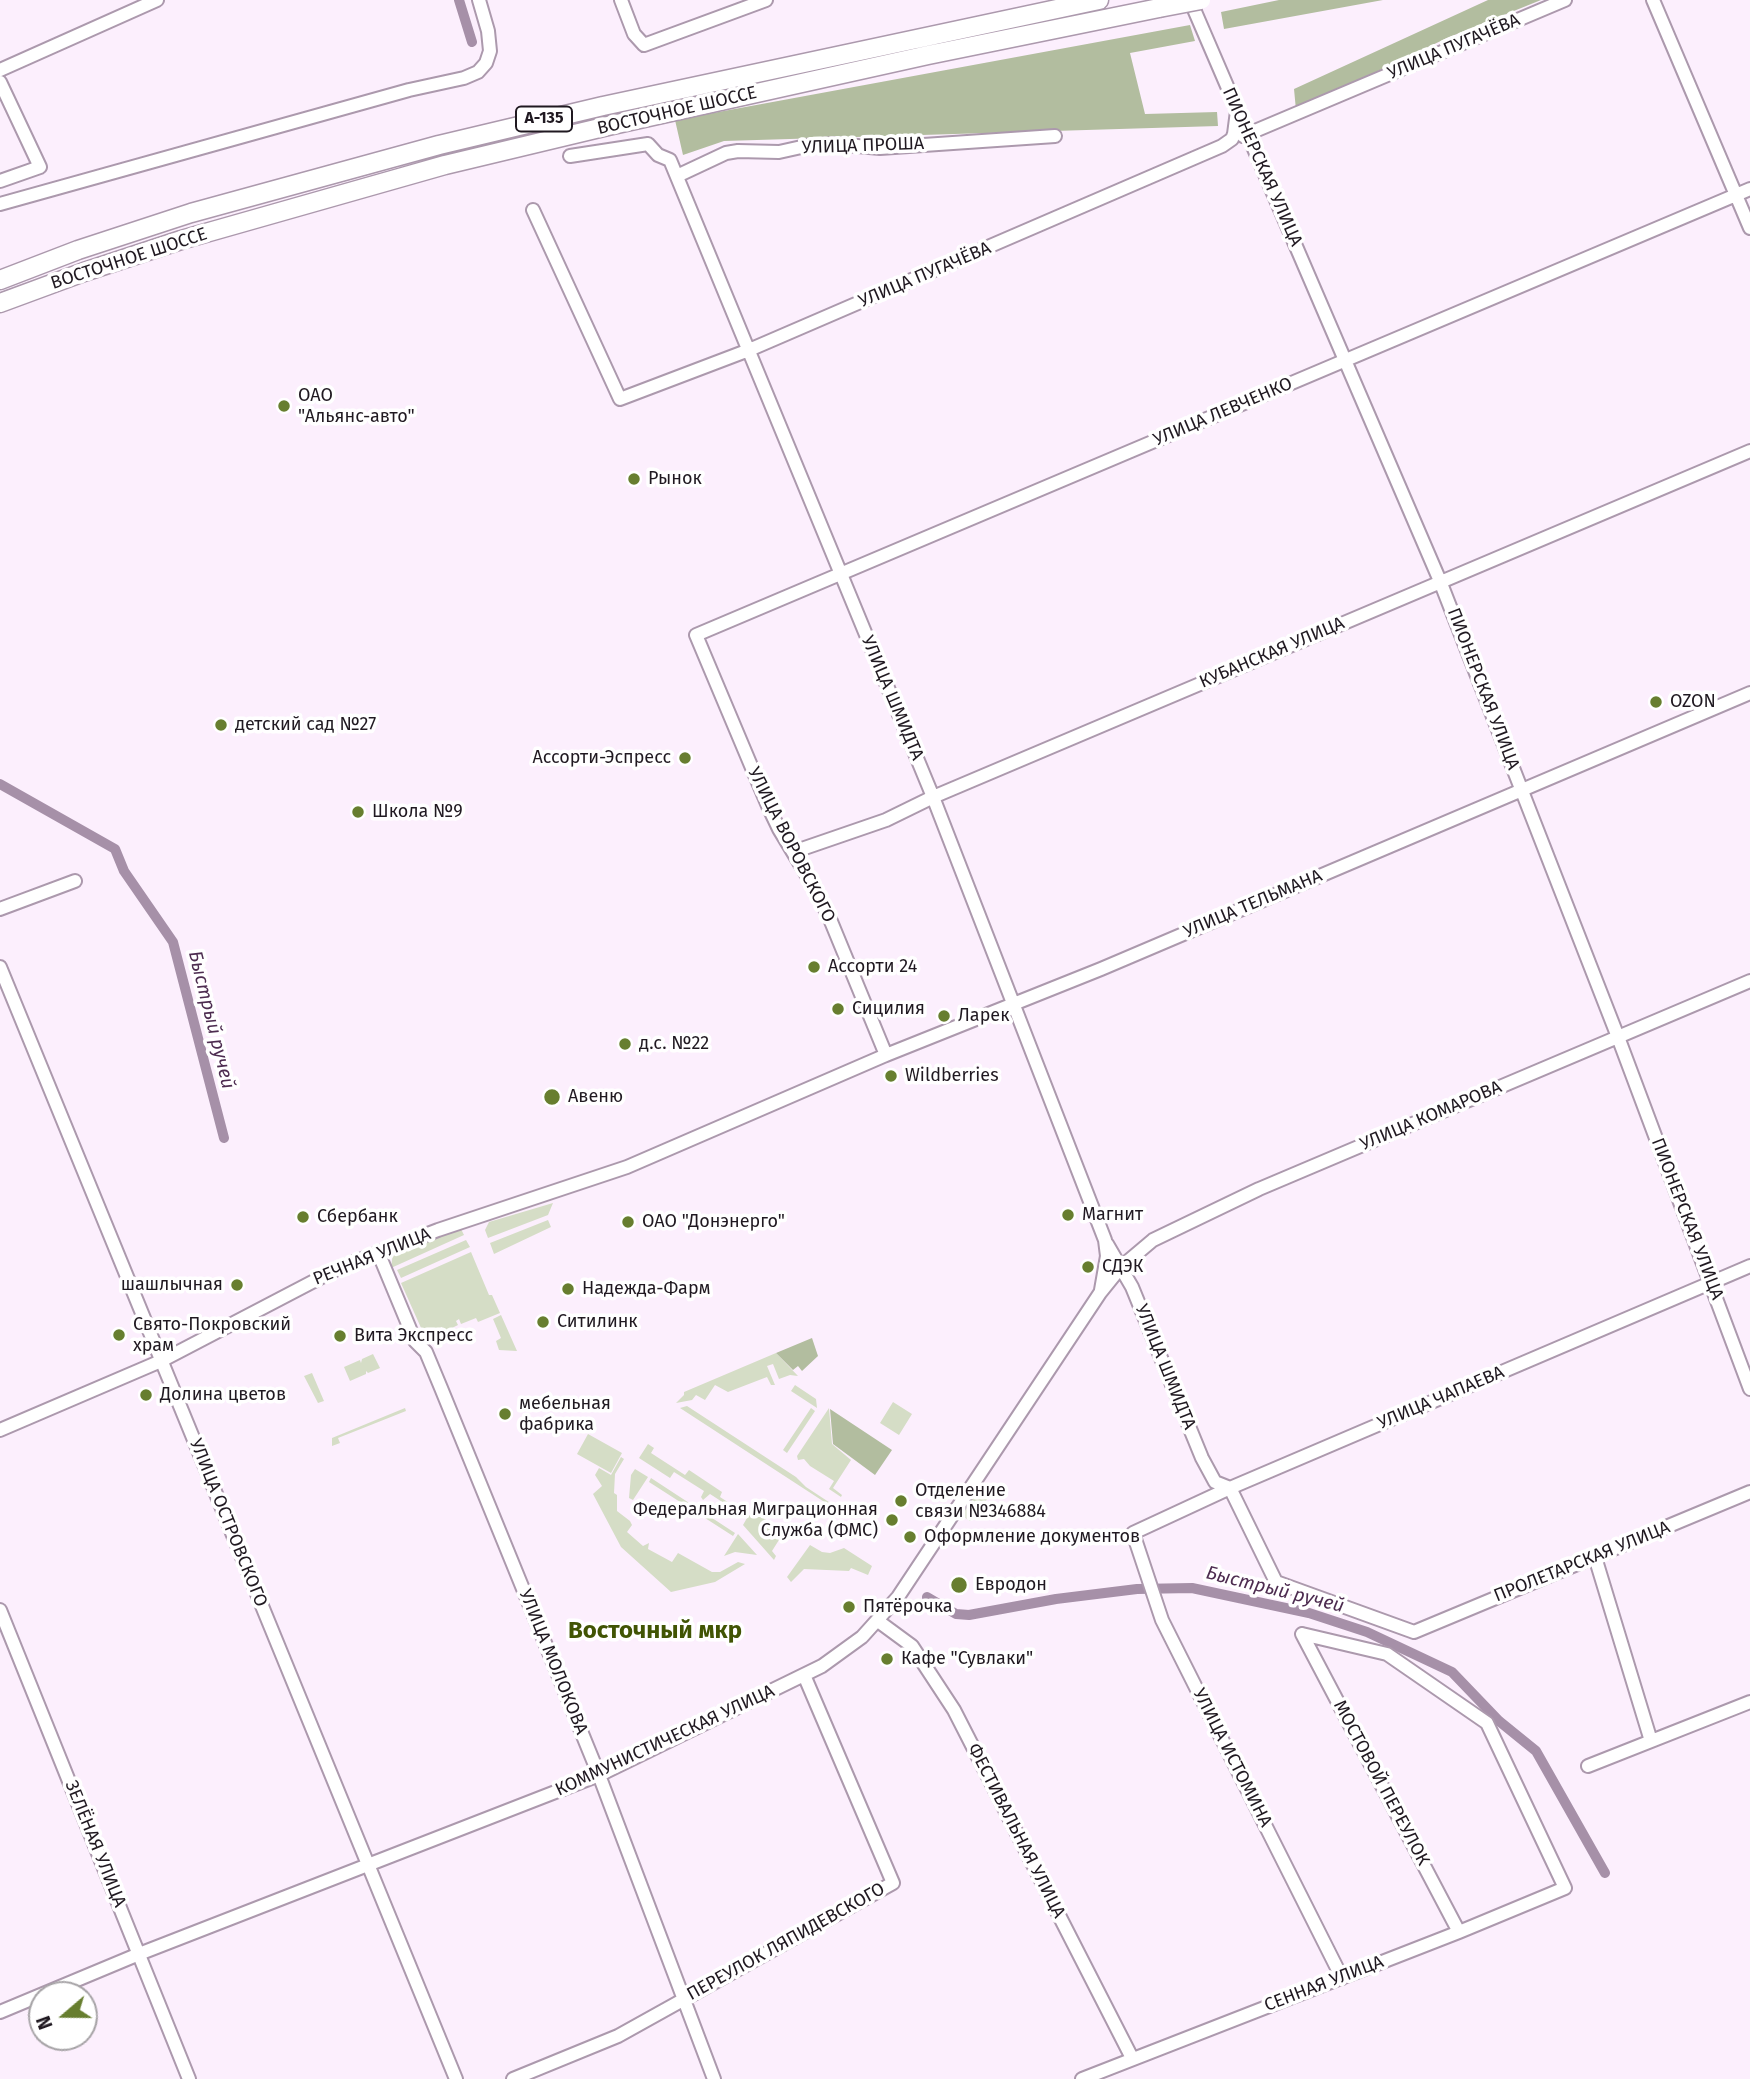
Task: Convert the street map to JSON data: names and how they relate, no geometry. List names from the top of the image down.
{
  "streets": {
    "highway": ["ВОСТОЧНОЕ ШОССЕ", "А-135"],
    "street": [
      "УЛИЦА ПУГАЧЁВА",
      "УЛИЦА ПРОША",
      "ПИОНЕРСКАЯ УЛИЦА",
      "УЛИЦА ЛЕВЧЕНКО",
      "КУБАНСКАЯ УЛИЦА",
      "УЛИЦА ШМИДТА",
      "УЛИЦА ВОРОВСКОГО",
      "УЛИЦА ТЕЛЬМАНА",
      "УЛИЦА КОМАРОВА",
      "РЕЧНАЯ УЛИЦА",
      "УЛИЦА ЧАПАЕВА",
      "УЛИЦА ОСТРОВСКОГО",
      "ПРОЛЕТАРСКАЯ УЛИЦА",
      "УЛИЦА МОЛОКОВА",
      "КОММУНИСТИЧЕСКАЯ УЛИЦА",
      "УЛИЦА ИСТОМИНА",
      "МОСТОВОЙ ПЕРЕУЛОК",
      "ФЕСТИВАЛЬНАЯ УЛИЦА",
      "ЗЕЛЁНАЯ УЛИЦА",
      "ПЕРЕУЛОК ЛЯПИДЕВСКОГО",
      "СЕННАЯ УЛИЦА"
    ]
  },
  "crossings": [
    ["УЛИЦА ПУГАЧЁВА", "ПИОНЕРСКАЯ УЛИЦА"],
    ["УЛИЦА ПУГАЧЁВА", "УЛИЦА ШМИДТА"],
    ["УЛИЦА ПРОША", "УЛИЦА ШМИДТА"],
    ["ПИОНЕРСКАЯ УЛИЦА", "УЛИЦА ЛЕВЧЕНКО"],
    ["ПИОНЕРСКАЯ УЛИЦА", "КУБАНСКАЯ УЛИЦА"],
    ["ПИОНЕРСКАЯ УЛИЦА", "УЛИЦА ТЕЛЬМАНА"],
    ["ПИОНЕРСКАЯ УЛИЦА", "УЛИЦА КОМАРОВА"],
    ["ПИОНЕРСКАЯ УЛИЦА", "УЛИЦА ЧАПАЕВА"],
    ["УЛИЦА ЛЕВЧЕНКО", "УЛИЦА ШМИДТА"],
    ["УЛИЦА ЛЕВЧЕНКО", "УЛИЦА ВОРОВСКОГО"],
    ["КУБАНСКАЯ УЛИЦА", "УЛИЦА ШМИДТА"],
    ["КУБАНСКАЯ УЛИЦА", "УЛИЦА ВОРОВСКОГО"],
    ["УЛИЦА ШМИДТА", "УЛИЦА ТЕЛЬМАНА"],
    ["УЛИЦА ШМИДТА", "УЛИЦА КОМАРОВА"],
    ["УЛИЦА ШМИДТА", "УЛИЦА ЧАПАЕВА"],
    ["УЛИЦА ШМИДТА", "ПРОЛЕТАРСКАЯ УЛИЦА"],
    ["УЛИЦА ШМИДТА", "КОММУНИСТИЧЕСКАЯ УЛИЦА"],
    ["УЛИЦА ВОРОВСКОГО", "УЛИЦА ТЕЛЬМАНА"],
    ["УЛИЦА ТЕЛЬМАНА", "РЕЧНАЯ УЛИЦА"],
    ["УЛИЦА КОМАРОВА", "КОММУНИСТИЧЕСКАЯ УЛИЦА"],
    ["РЕЧНАЯ УЛИЦА", "УЛИЦА ОСТРОВСКОГО"],
    ["РЕЧНАЯ УЛИЦА", "УЛИЦА МОЛОКОВА"],
    ["УЛИЦА ЧАПАЕВА", "ПРОЛЕТАРСКАЯ УЛИЦА"],
    ["УЛИЦА ЧАПАЕВА", "УЛИЦА ИСТОМИНА"],
    ["УЛИЦА ОСТРОВСКОГО", "КОММУНИСТИЧЕСКАЯ УЛИЦА"],
    ["УЛИЦА МОЛОКОВА", "КОММУНИСТИЧЕСКАЯ УЛИЦА"],
    ["УЛИЦА МОЛОКОВА", "ПЕРЕУЛОК ЛЯПИДЕВСКОГО"],
    ["КОММУНИСТИЧЕСКАЯ УЛИЦА", "ФЕСТИВАЛЬНАЯ УЛИЦА"],
    ["КОММУНИСТИЧЕСКАЯ УЛИЦА", "ЗЕЛЁНАЯ УЛИЦА"],
    ["КОММУНИСТИЧЕСКАЯ УЛИЦА", "ПЕРЕУЛОК ЛЯПИДЕВСКОГО"],
    ["УЛИЦА ИСТОМИНА", "СЕННАЯ УЛИЦА"],
    ["МОСТОВОЙ ПЕРЕУЛОК", "СЕННАЯ УЛИЦА"],
    ["ФЕСТИВАЛЬНАЯ УЛИЦА", "СЕННАЯ УЛИЦА"]
  ],
  "districts": ["Восточный мкр"],
  "water": ["Быстрый ручей"],
  "places": [
    "ОАО \"Альянс-авто\"",
    "Рынок",
    "OZON",
    "детский сад №27",
    "Ассорти-Эспресс",
    "Школа №9",
    "Ассорти 24",
    "Сицилия",
    "Ларек",
    "д.с. №22",
    "Wildberries",
    "Авеню",
    "Магнит",
    "Сбербанк",
    "ОАО \"Донэнерго\"",
    "СДЭК",
    "шашлычная",
    "Надежда-Фарм",
    "Ситилинк",
    "Свято-Покровский храм",
    "Вита Экспресс",
    "Долина цветов",
    "мебельная фабрика",
    "Отделение связи №346884",
    "Федеральная Миграционная Служба (ФМС)",
    "Оформление документов",
    "Евродон",
    "Пятёрочка",
    "Кафе \"Сувлаки\""
  ],
  "north": "left"
}
